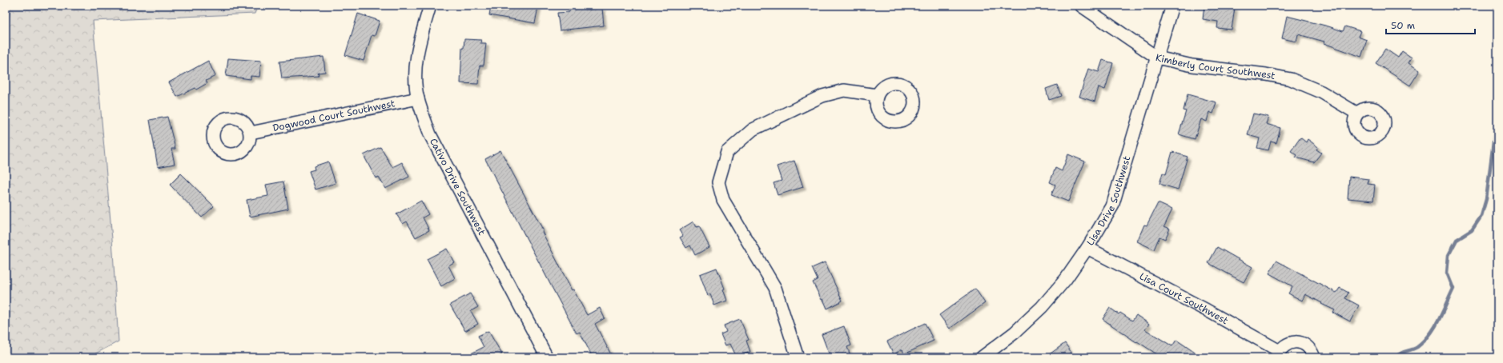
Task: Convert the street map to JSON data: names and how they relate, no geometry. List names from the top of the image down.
{
  "streets": {
    "street": [
      "Kimberly Court Southwest",
      "Dogwood Court Southwest",
      "Cativo Drive Southwest",
      "Lisa Drive Southwest",
      "Lisa Court Southwest"
    ]
  },
  "crossings": [
    ["Kimberly Court Southwest", "Lisa Drive Southwest"],
    ["Dogwood Court Southwest", "Cativo Drive Southwest"],
    ["Lisa Drive Southwest", "Lisa Court Southwest"]
  ],
  "scale_bar": "50 m"
}
